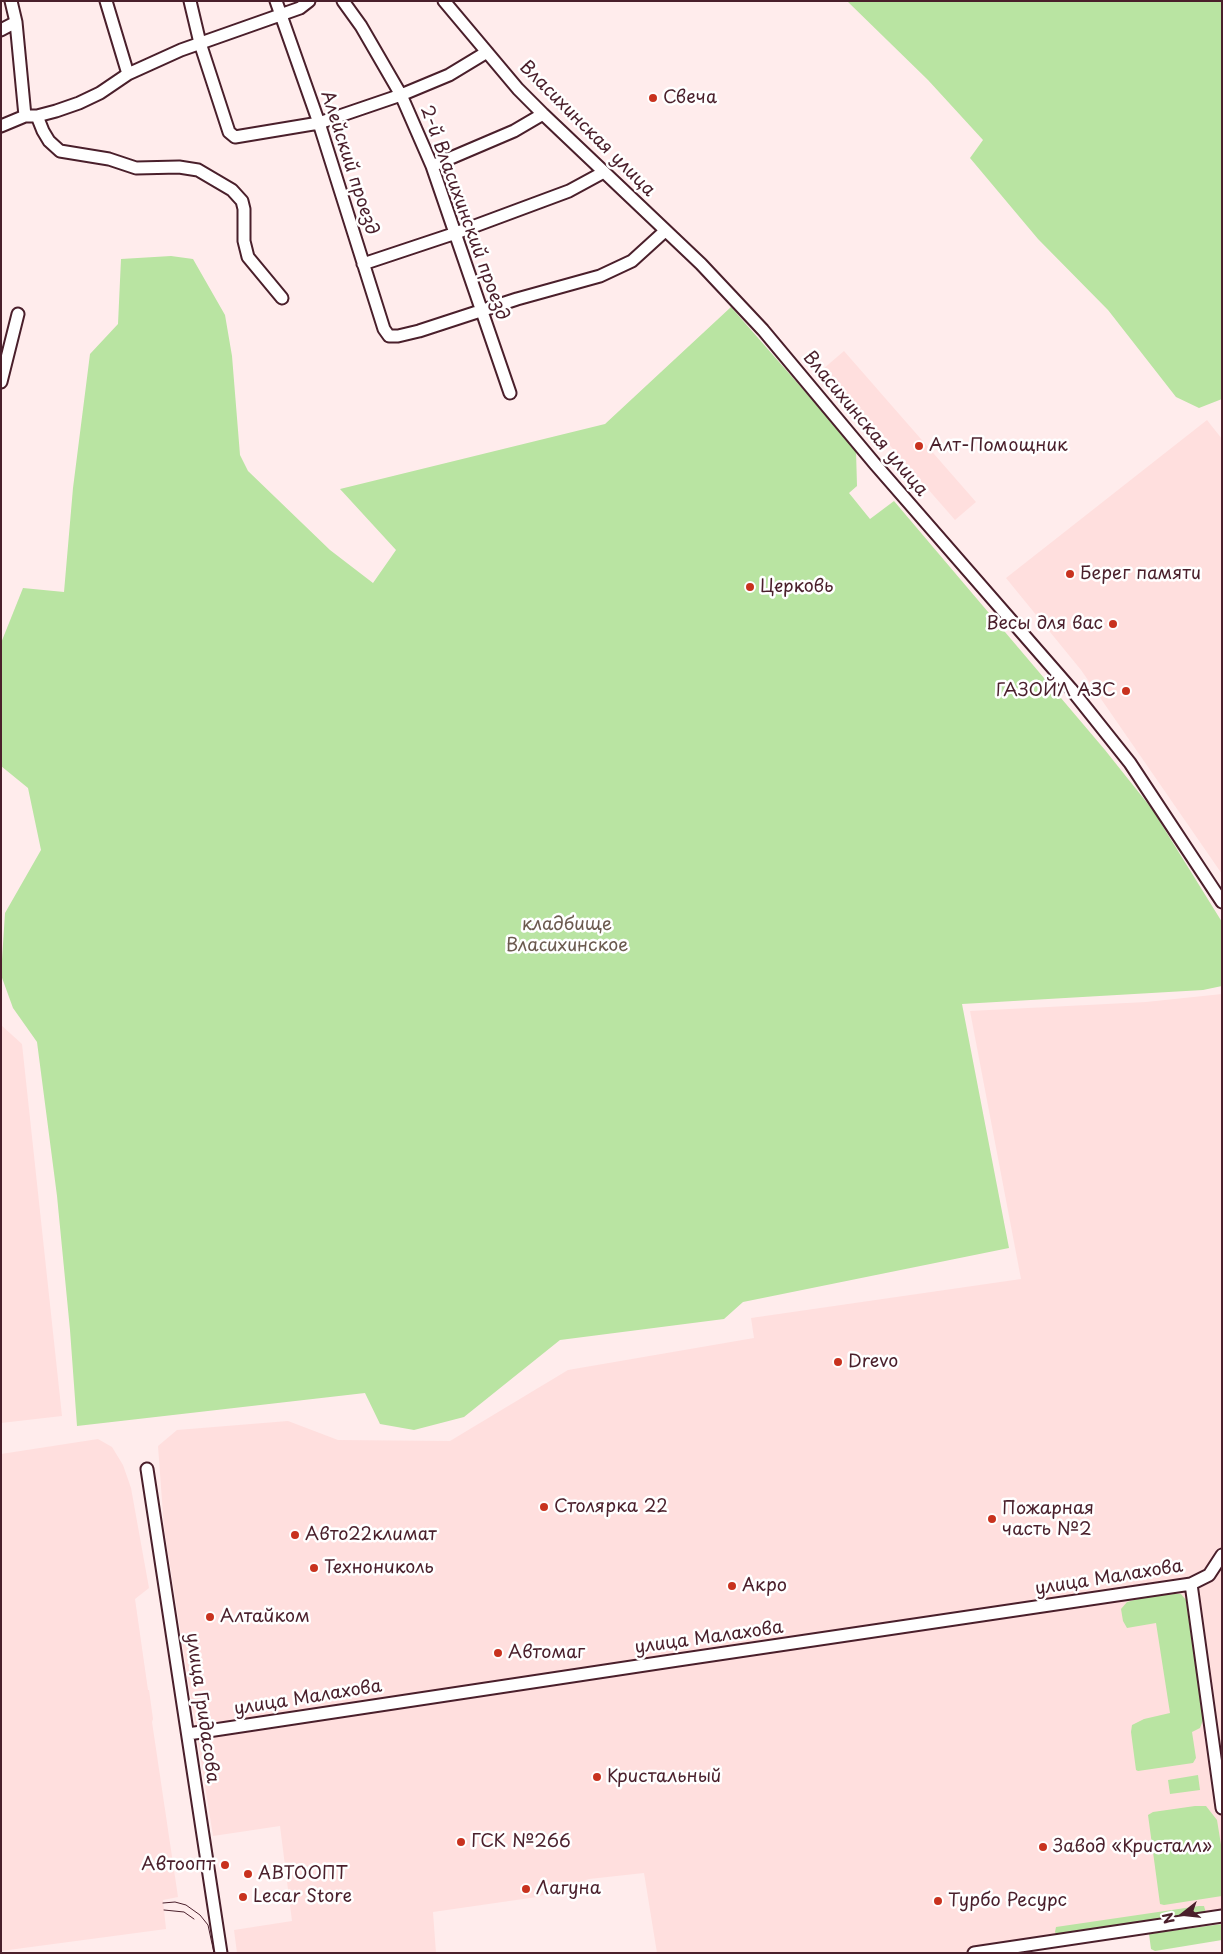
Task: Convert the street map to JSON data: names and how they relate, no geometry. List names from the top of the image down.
{
  "streets": {
    "street": [
      "Власихинская улица",
      "Алейский проезд",
      "2-й Власихинский проезд",
      "улица Малахова",
      "улица Гридасова"
    ]
  },
  "crossings": [
    ["Алейский проезд", "2-й Власихинский проезд"],
    ["улица Малахова", "улица Гридасова"]
  ],
  "parks": ["кладбище Власихинское"],
  "places": [
    "Свеча",
    "Алт-Помощник",
    "Берег памяти",
    "Церковь",
    "Весы для вас",
    "ГАЗОЙЛ АЗС",
    "Drevo",
    "Столярка 22",
    "Пожарная часть №2",
    "Авто22климат",
    "Технониколь",
    "Акро",
    "Алтайком",
    "Автомаг",
    "Кристальный",
    "ГСК №266",
    "Завод «Кристалл»",
    "Автоопт",
    "АВТООПТ",
    "Лагуна",
    "Lecar Store",
    "Турбо Ресурс"
  ],
  "north": "left"
}
